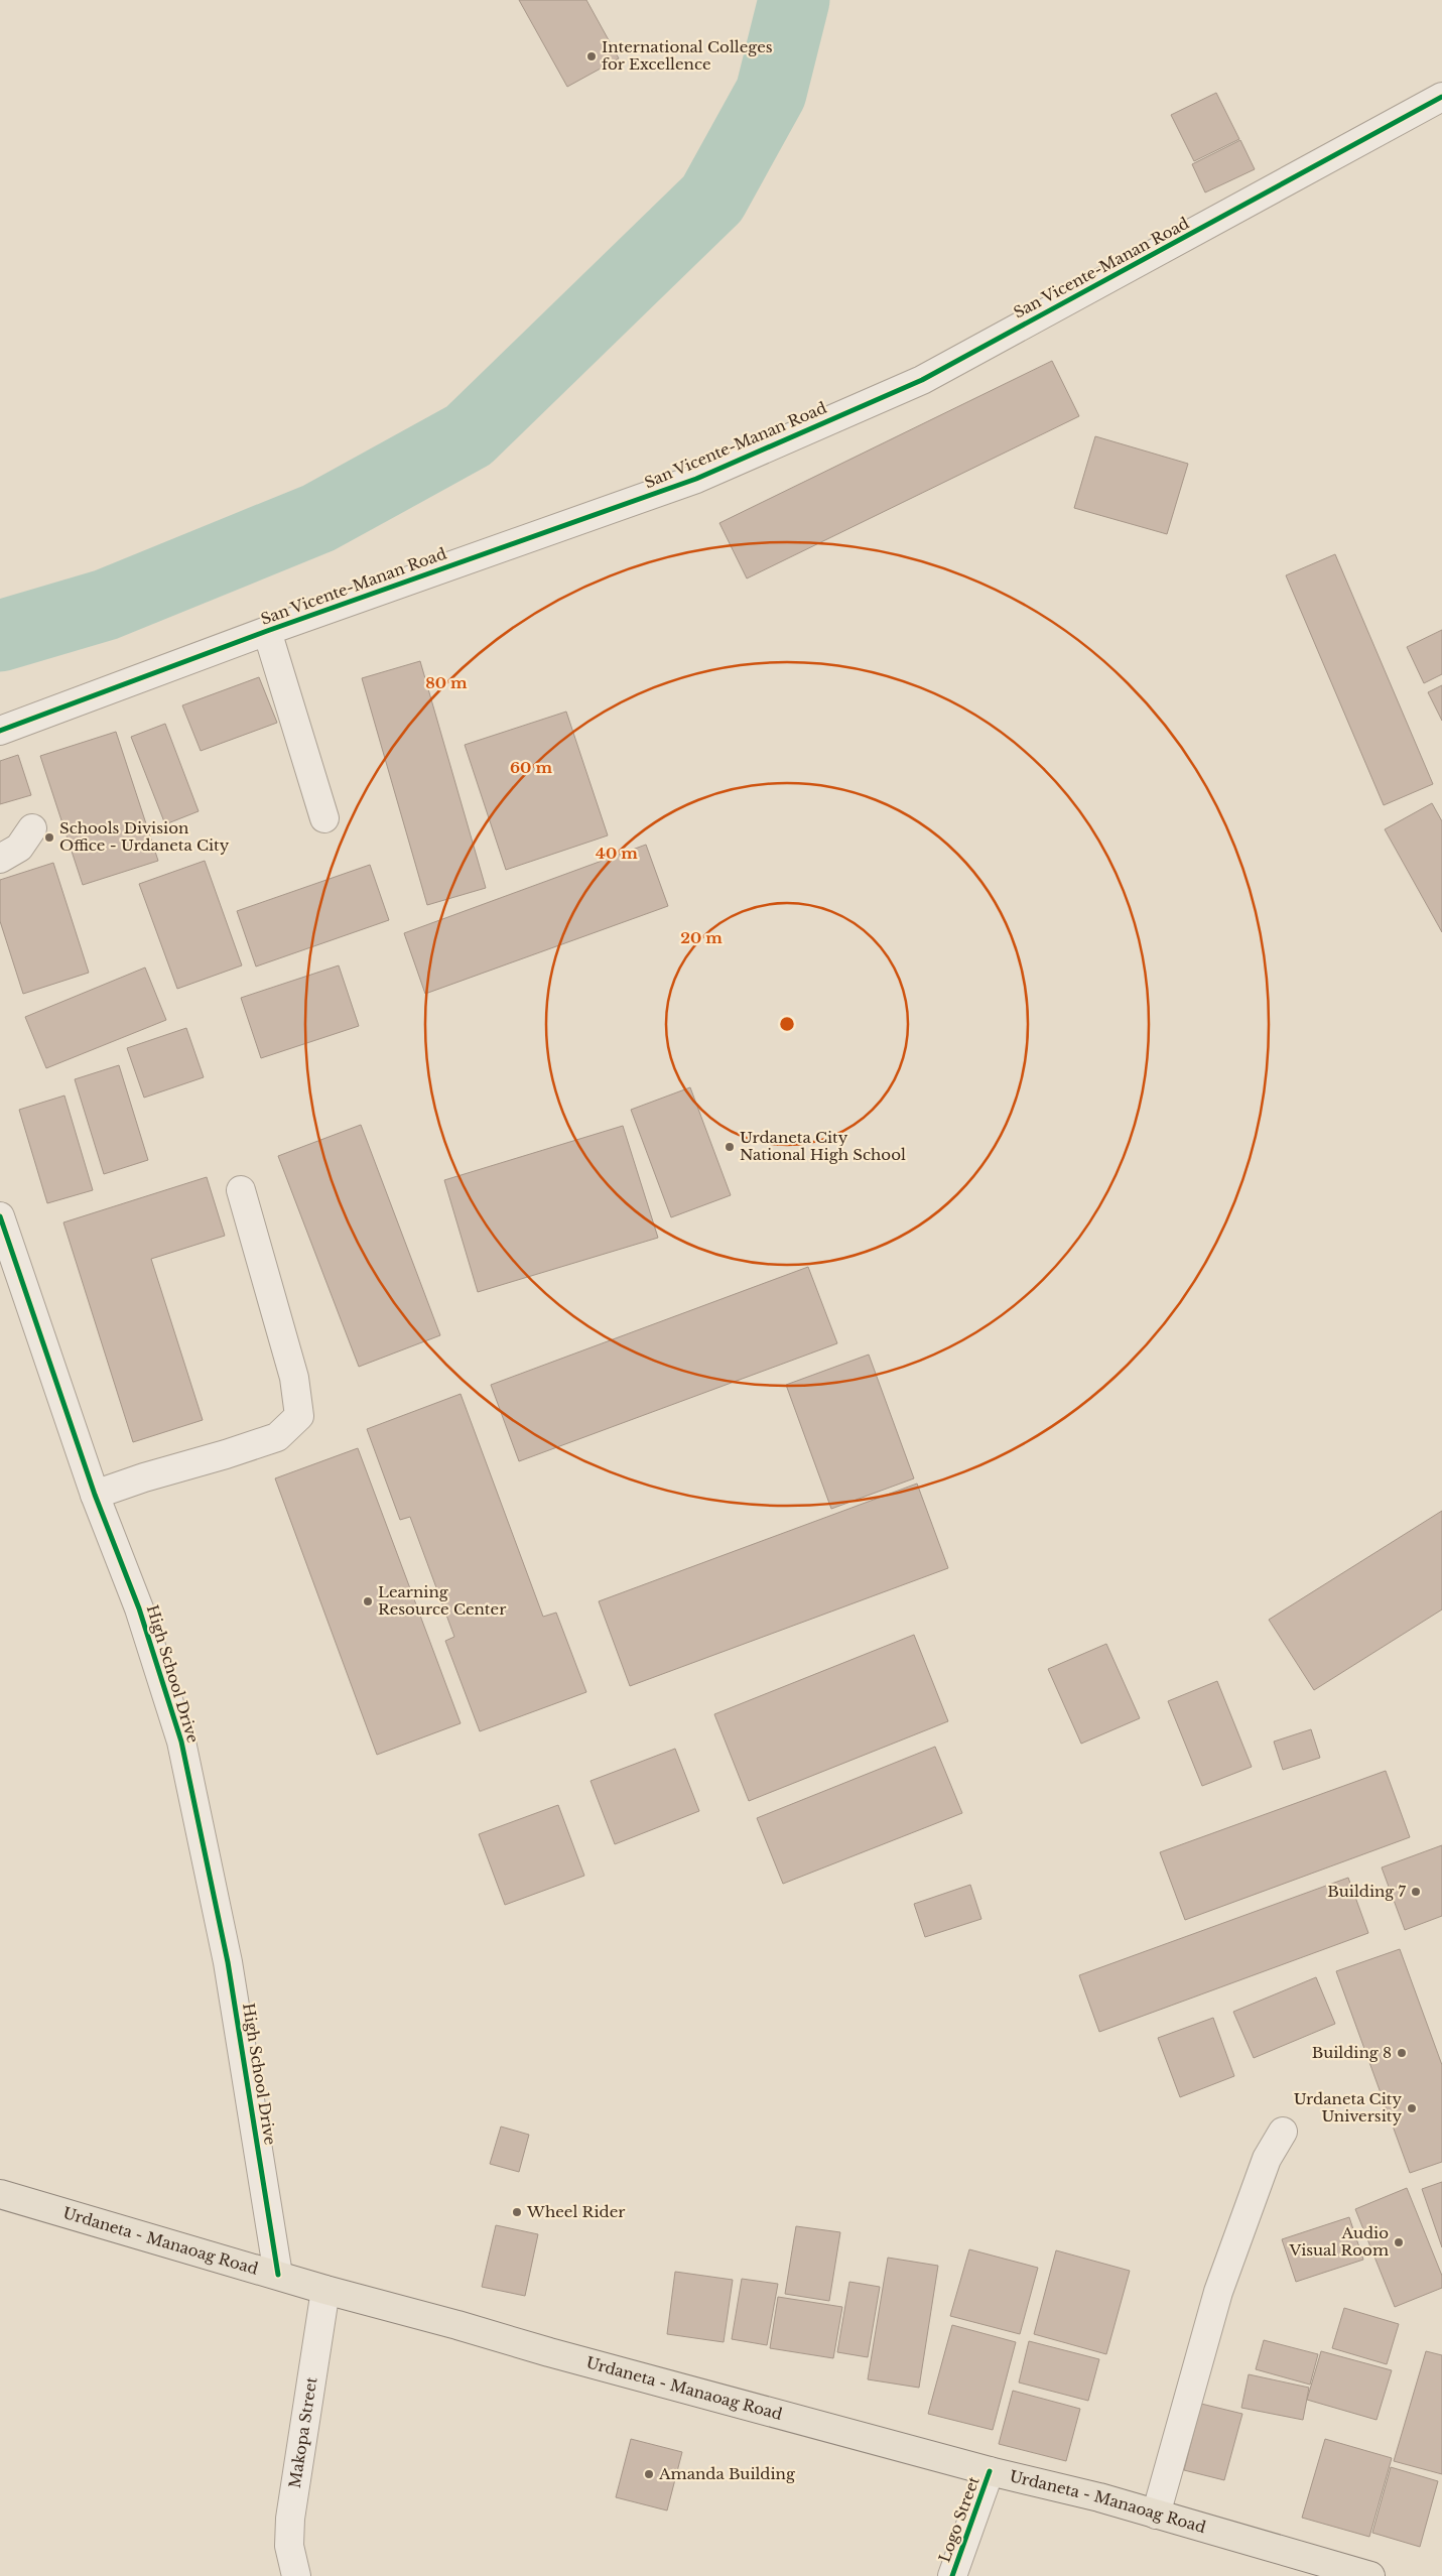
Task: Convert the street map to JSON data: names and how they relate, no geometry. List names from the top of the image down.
{
  "streets": {
    "main road": ["Urdaneta - Manaoag Road"],
    "street": [
      "San Vicente-Manan Road",
      "High School Drive",
      "Makopa Street",
      "Logo Street"
    ]
  },
  "crossings": [
    ["High School Drive", "Urdaneta - Manaoag Road"],
    ["Urdaneta - Manaoag Road", "Makopa Street"],
    ["Urdaneta - Manaoag Road", "Logo Street"]
  ],
  "places": [
    "International Colleges for Excellence",
    "Schools Division Office - Urdaneta City",
    "Urdaneta City National High School",
    "Learning Resource Center",
    "Building 7",
    "Building 8",
    "Urdaneta City University",
    "Wheel Rider",
    "Audio Visual Room",
    "Amanda Building"
  ],
  "rings": [
    "80 m",
    "60 m",
    "40 m",
    "20 m"
  ]
}
